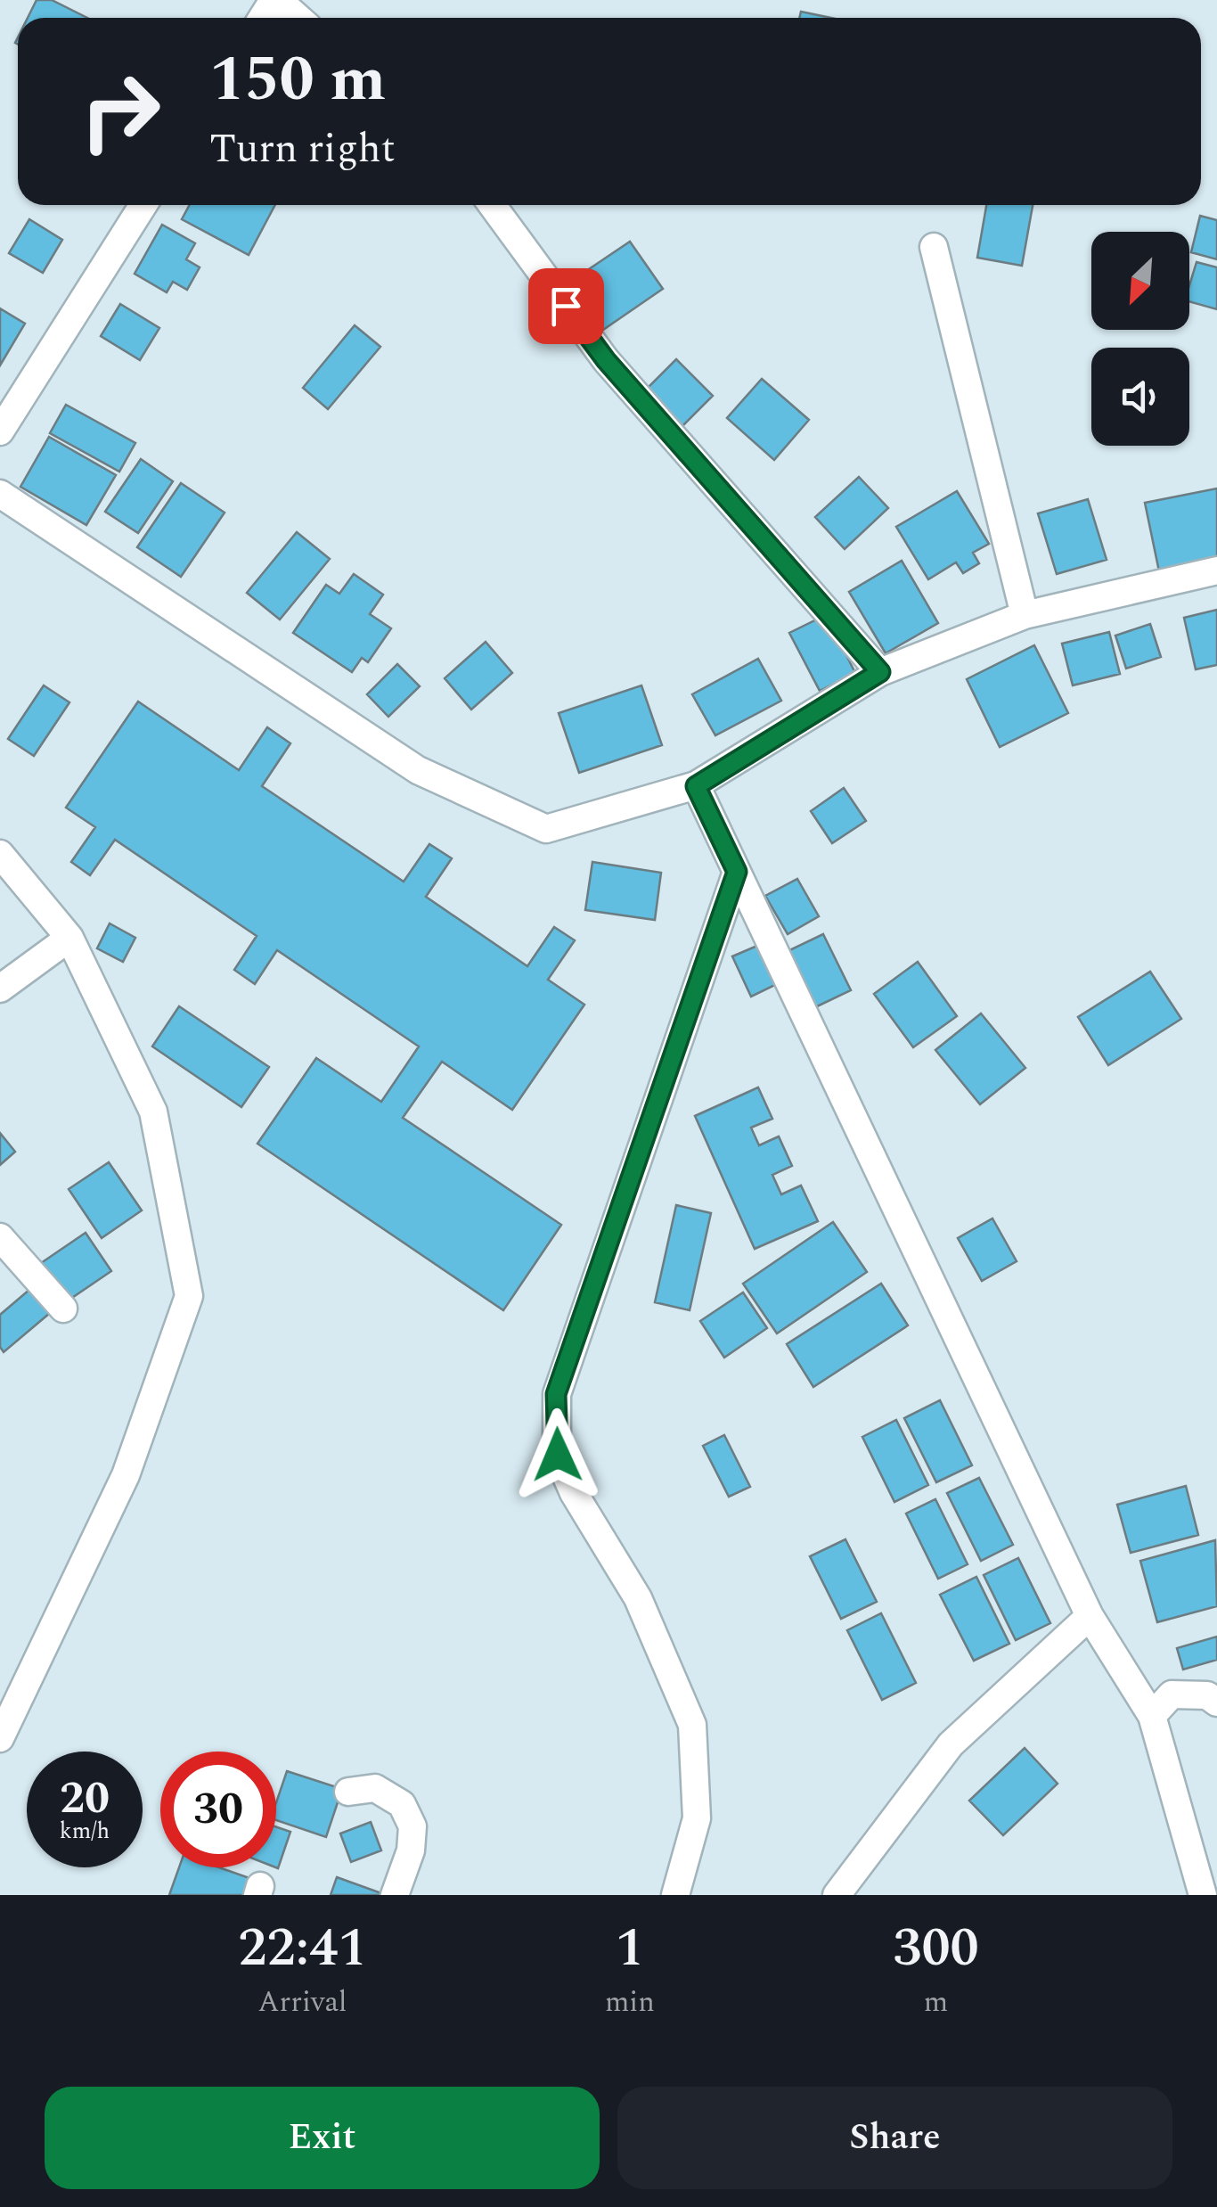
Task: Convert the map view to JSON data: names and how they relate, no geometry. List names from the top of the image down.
{
  "north": "bottom left",
  "page": {
    "turn": ["150 m", "Turn right"],
    "speed": "20 km/h",
    "limit": "30",
    "eta": [
      "22:41",
      "Arrival",
      "1",
      "min",
      "300",
      "m"
    ],
    "buttons": ["Exit", "Share"]
  }
}
